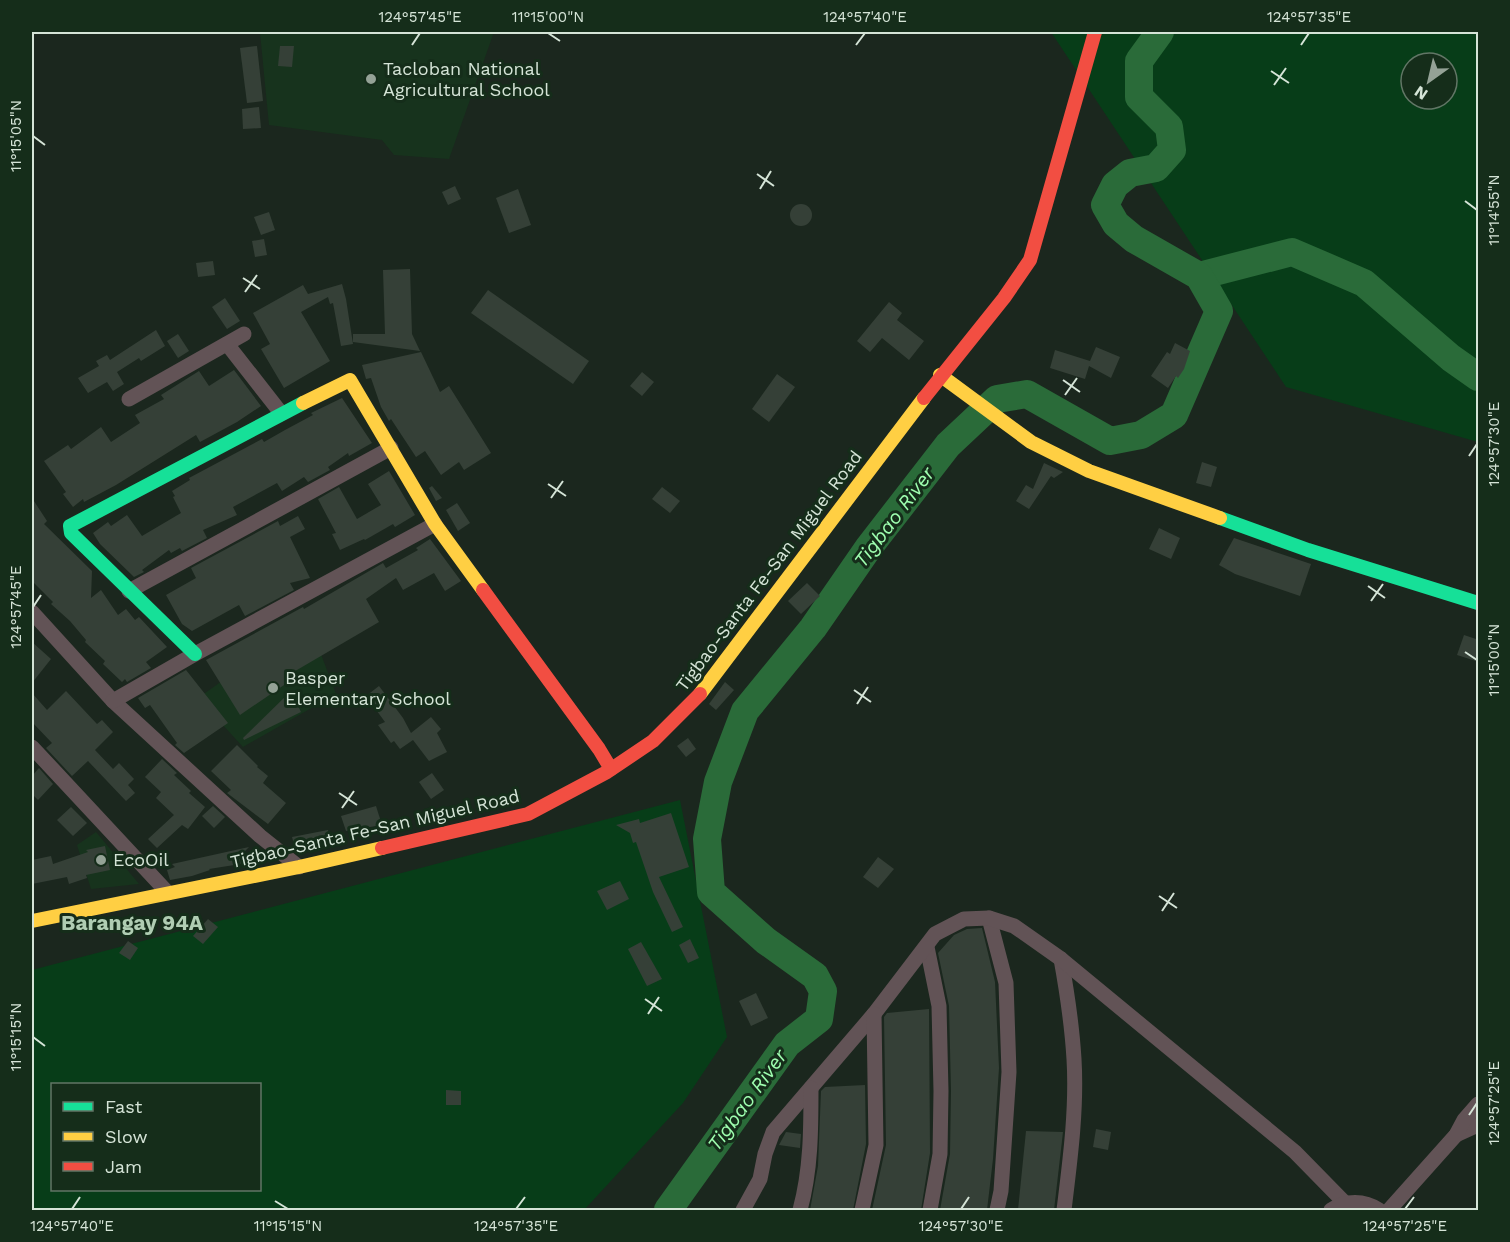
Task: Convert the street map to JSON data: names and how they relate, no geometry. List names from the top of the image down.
{
  "streets": {
    "street": ["Tigbao-Santa Fe-San Miguel Road"]
  },
  "districts": ["Barangay 94A"],
  "water": ["Tigbao River"],
  "places": ["Tacloban National Agricultural School", "Basper Elementary School", "EcoOil"],
  "legend": ["Fast", "Slow", "Jam"],
  "north": "bottom left",
  "coordinates": [
    "124°57'45\"E",
    "11°15'00\"N",
    "124°57'40\"E",
    "124°57'35\"E",
    "11°15'05\"N",
    "11°14'55\"N",
    "124°57'30\"E",
    "11°15'15\"N",
    "124°57'25\"E"
  ]
}
